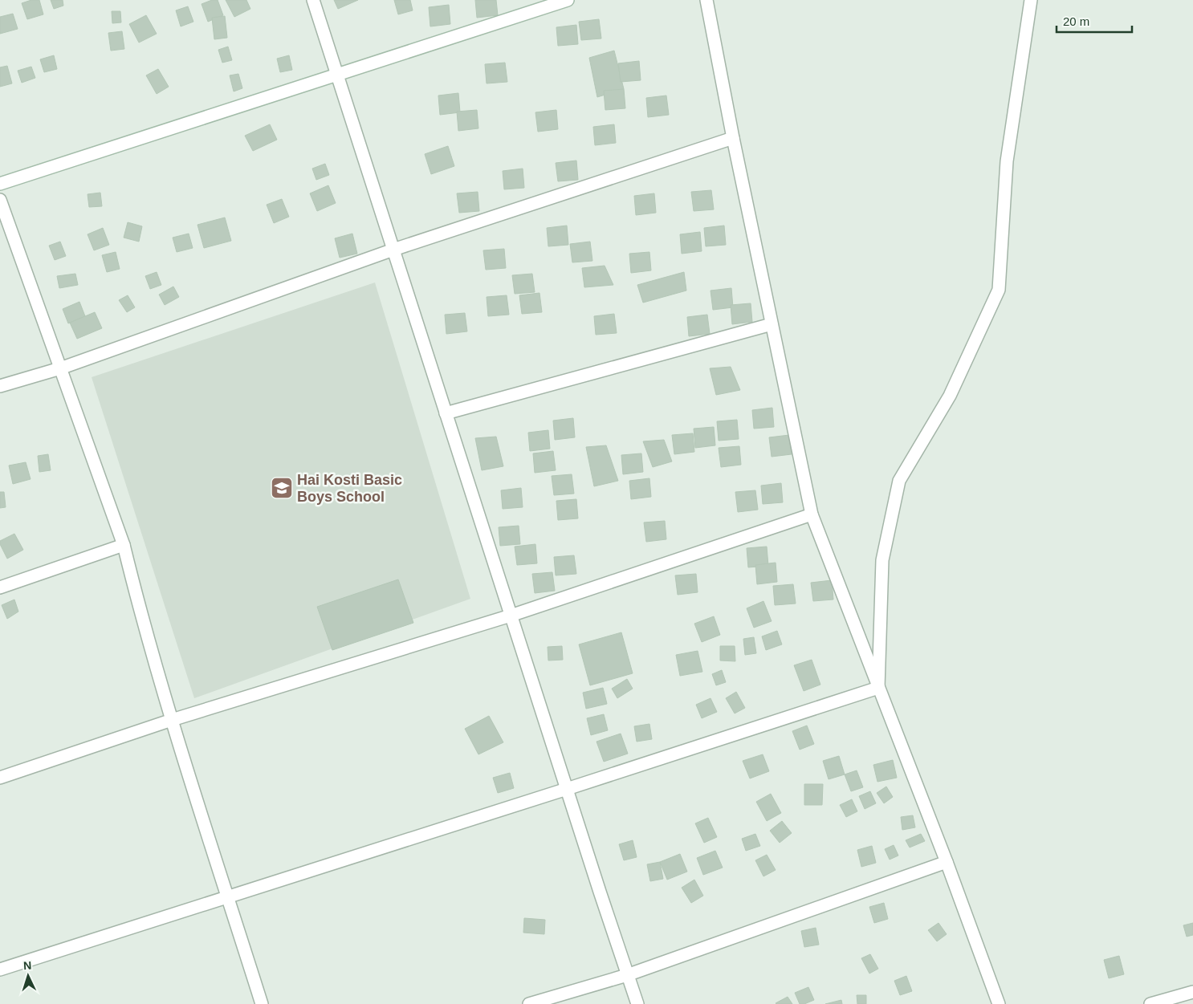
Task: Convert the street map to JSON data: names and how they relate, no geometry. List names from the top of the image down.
{
  "places": {
    "school or university": ["Hai Kosti Basic Boys School"]
  },
  "scale_bar": "20 m",
  "north": "top"
}
